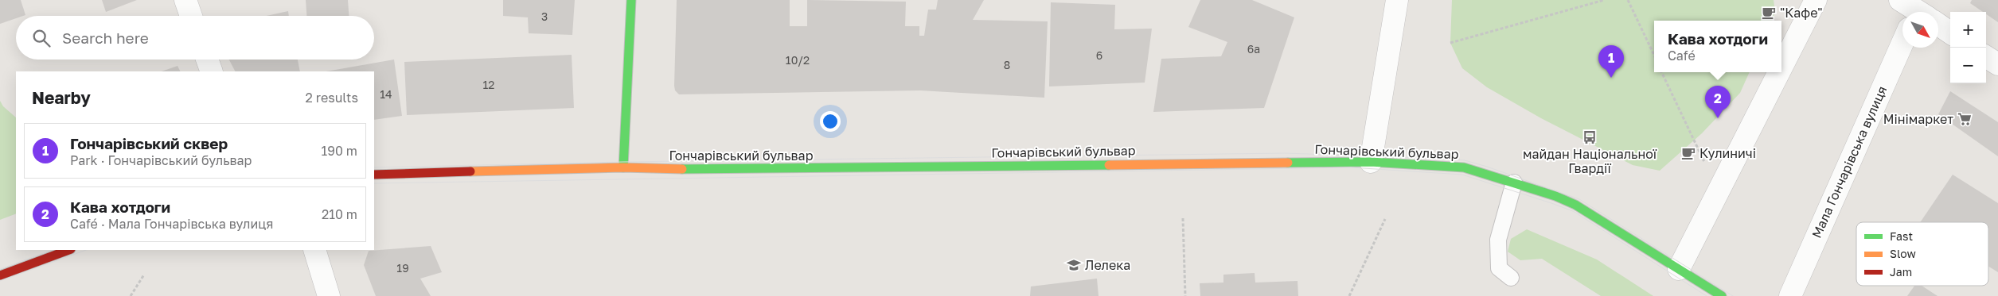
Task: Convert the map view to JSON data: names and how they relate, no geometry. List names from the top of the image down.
{
  "streets": {
    "main road": ["Гончарівський бульвар"],
    "street": ["Мала Гончарівська вулиця"]
  },
  "places": {
    "cafe": ["\"Кафе\"", "Кулиничі"],
    "supermarket": ["Мінімаркет"],
    "bus stop": ["майдан Національної Гвардії"],
    "school or university": ["Лелека"]
  },
  "house_numbers": [
    "3",
    "6а",
    "6",
    "10/2",
    "8",
    "12",
    "14",
    "19"
  ],
  "legend": ["Fast", "Slow", "Jam"],
  "north": "bottom right",
  "page": {
    "map_buttons": ["+", "−"],
    "search": "Search here",
    "popup": ["Кава хотдоги", "Café"],
    "pins": ["1", "2"],
    "heading": ["Nearby", "2 results"],
    "list": [
      {
        "mark": "1",
        "name": "Гончарівський сквер",
        "note": "Park · Гончарівський бульвар",
        "value": "190 m"
      },
      {
        "mark": "2",
        "name": "Кава хотдоги",
        "note": "Café · Мала Гончарівська вулиця",
        "value": "210 m"
      }
    ]
  }
}
